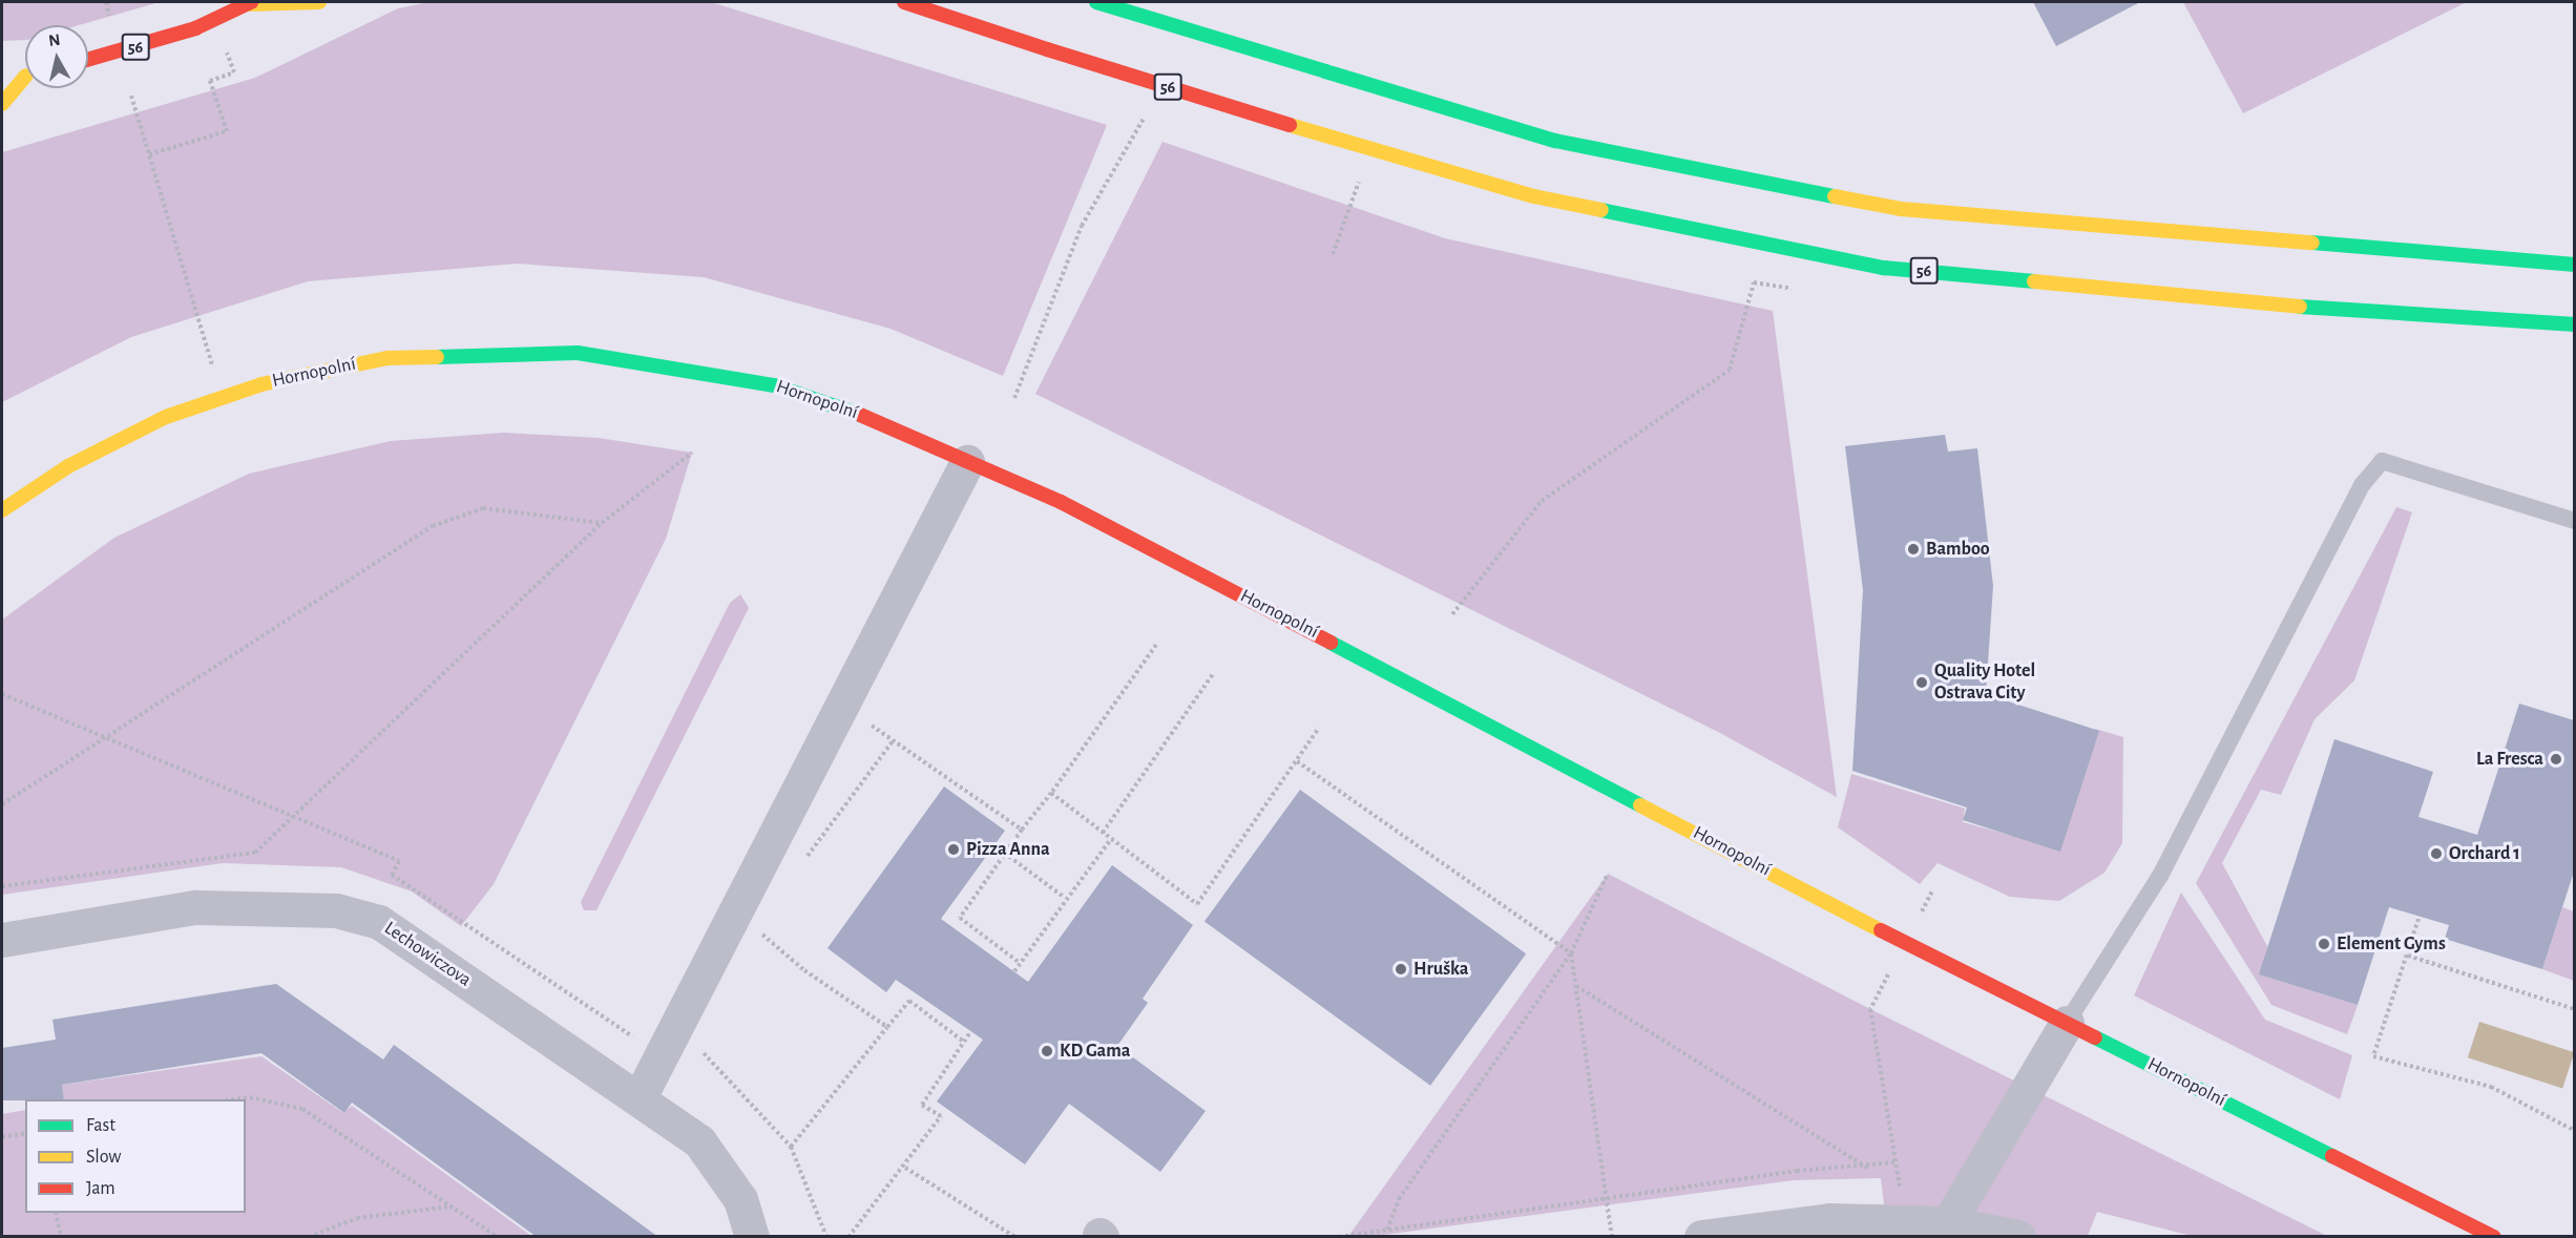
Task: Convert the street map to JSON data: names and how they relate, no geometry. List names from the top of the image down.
{
  "streets": {
    "main road": ["56", "Hornopolní"],
    "street": ["Lechowiczova"]
  },
  "places": [
    "Bamboo",
    "Quality Hotel Ostrava City",
    "La Fresca",
    "Pizza Anna",
    "Orchard 1",
    "Element Gyms",
    "Hruška",
    "KD Gama"
  ],
  "legend": ["Fast", "Slow", "Jam"],
  "north": "top"
}
